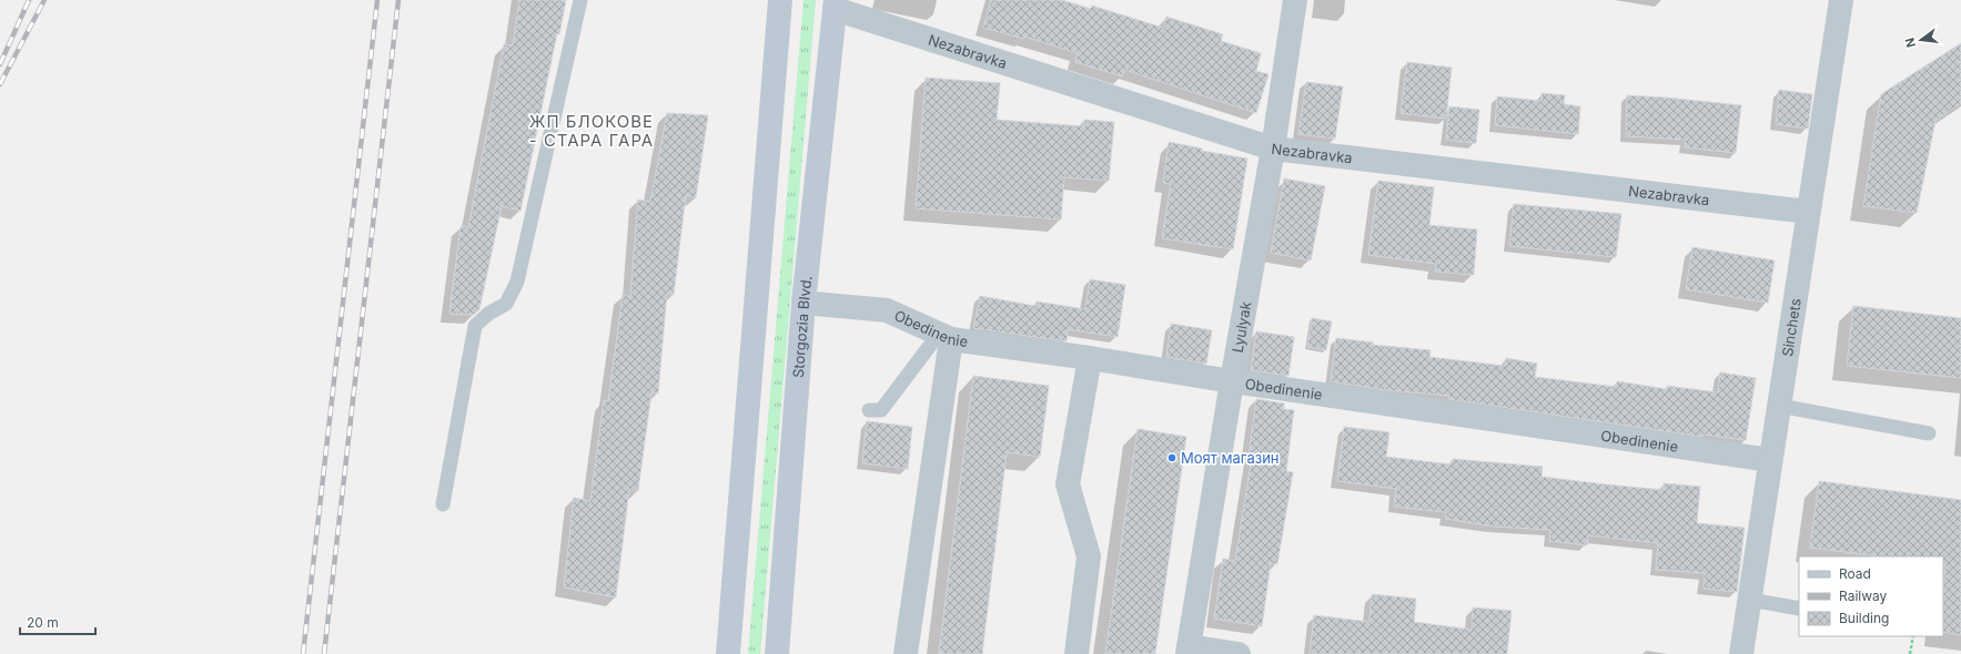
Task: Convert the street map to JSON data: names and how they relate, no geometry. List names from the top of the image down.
{
  "streets": {
    "main road": ["Storgozia Blvd."],
    "street": [
      "Nezabravka",
      "Obedinenie",
      "Lyulyak",
      "Sinchets"
    ]
  },
  "crossings": [
    ["Nezabravka", "Storgozia Blvd."],
    ["Nezabravka", "Lyulyak"],
    ["Nezabravka", "Sinchets"],
    ["Storgozia Blvd.", "Obedinenie"],
    ["Obedinenie", "Lyulyak"],
    ["Obedinenie", "Sinchets"]
  ],
  "districts": ["ЖП БЛОКОВЕ - СТАРА ГАРА"],
  "places": ["Моят магазин"],
  "legend": ["Road", "Railway", "Building"],
  "scale_bar": "20 m",
  "north": "left"
}
